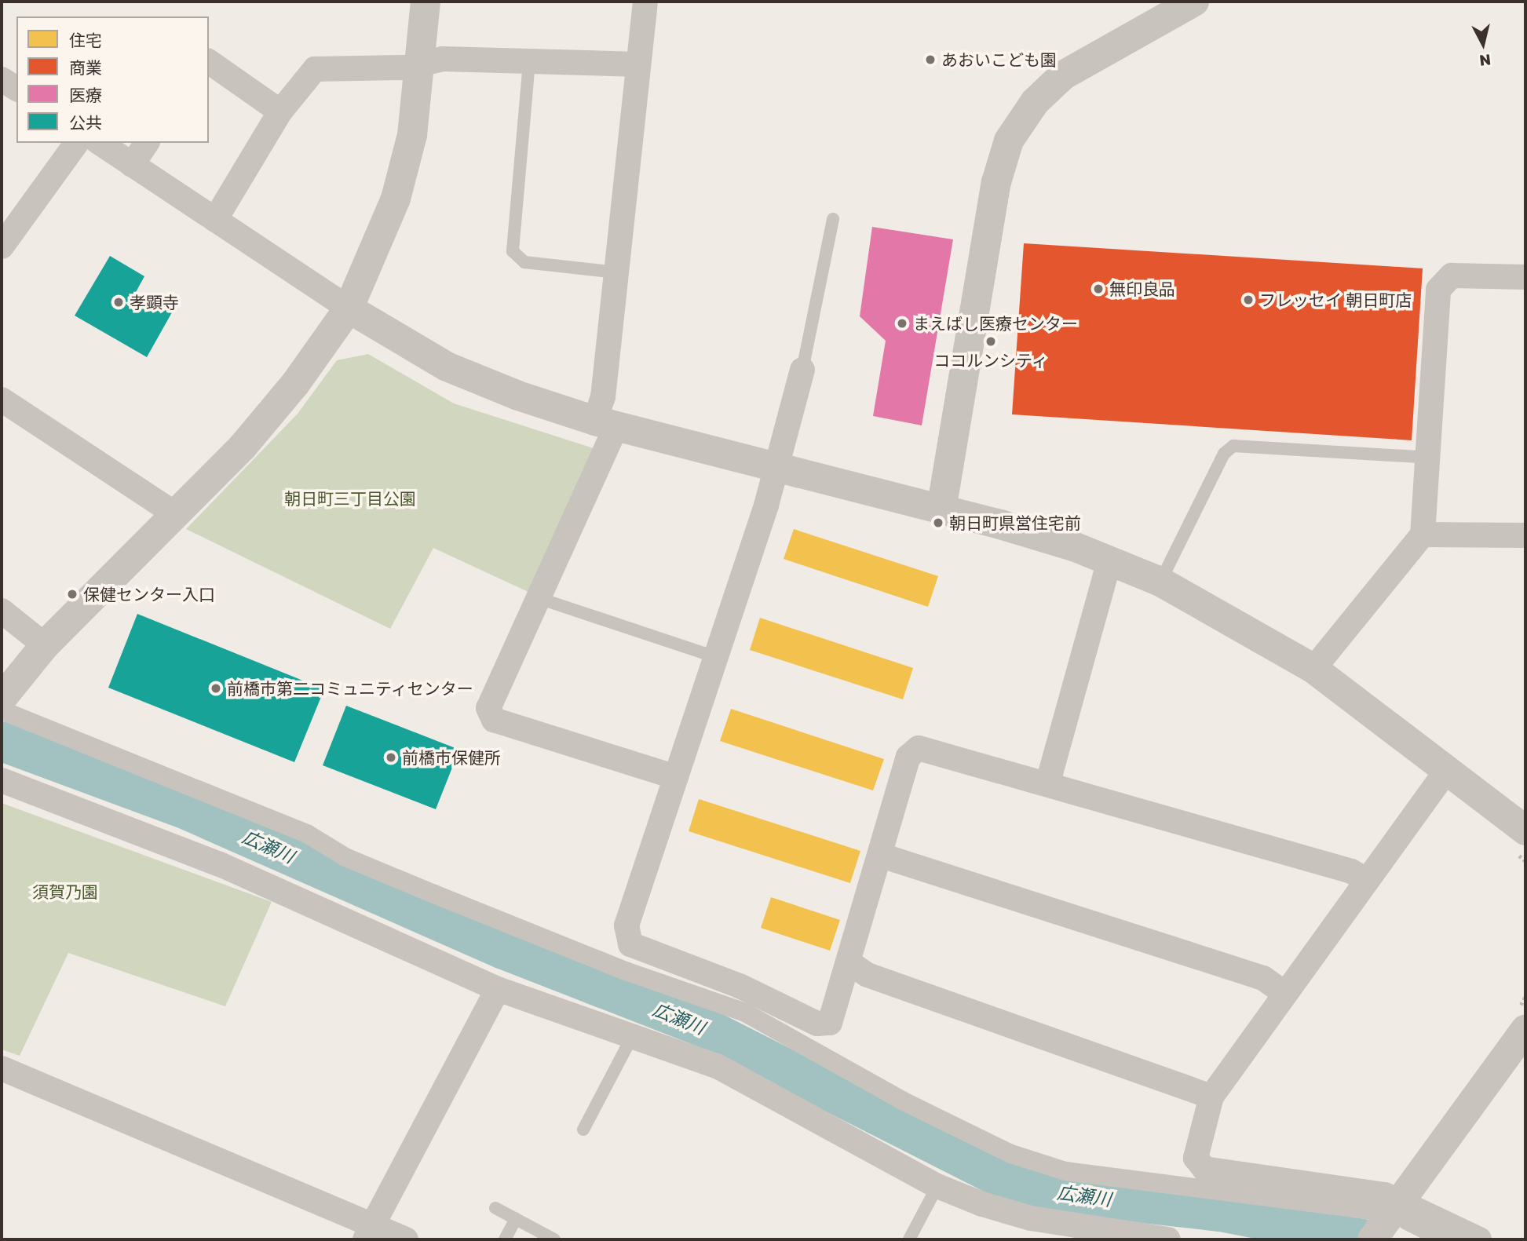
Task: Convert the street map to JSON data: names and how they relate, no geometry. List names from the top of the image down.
{
  "water": ["広瀬川"],
  "parks": ["朝日町三丁目公園", "須賀乃園"],
  "places": [
    "あおいこども園",
    "無印良品",
    "フレッセイ 朝日町店",
    "孝顕寺",
    "まえばし医療センター",
    "ココルンシティ",
    "朝日町県営住宅前",
    "保健センター入口",
    "前橋市第二コミュニティセンター",
    "前橋市保健所"
  ],
  "legend": [
    "住宅",
    "商業",
    "医療",
    "公共"
  ],
  "north": "bottom"
}
